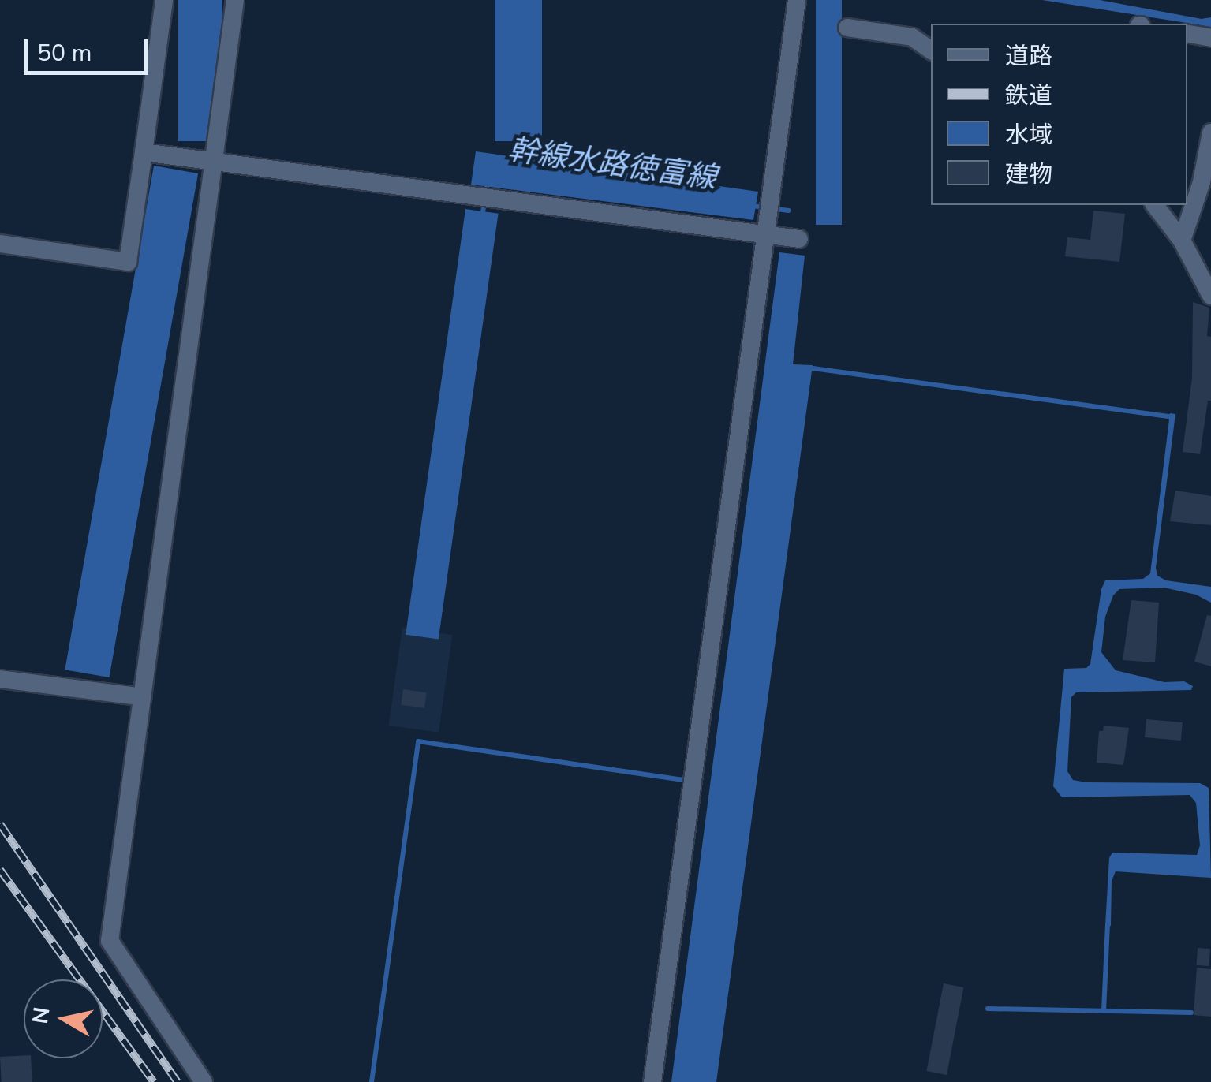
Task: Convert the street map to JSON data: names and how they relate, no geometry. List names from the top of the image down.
{
  "water": ["幹線水路徳富線"],
  "legend": [
    "道路",
    "鉄道",
    "水域",
    "建物"
  ],
  "scale_bar": "50 m",
  "north": "left"
}
